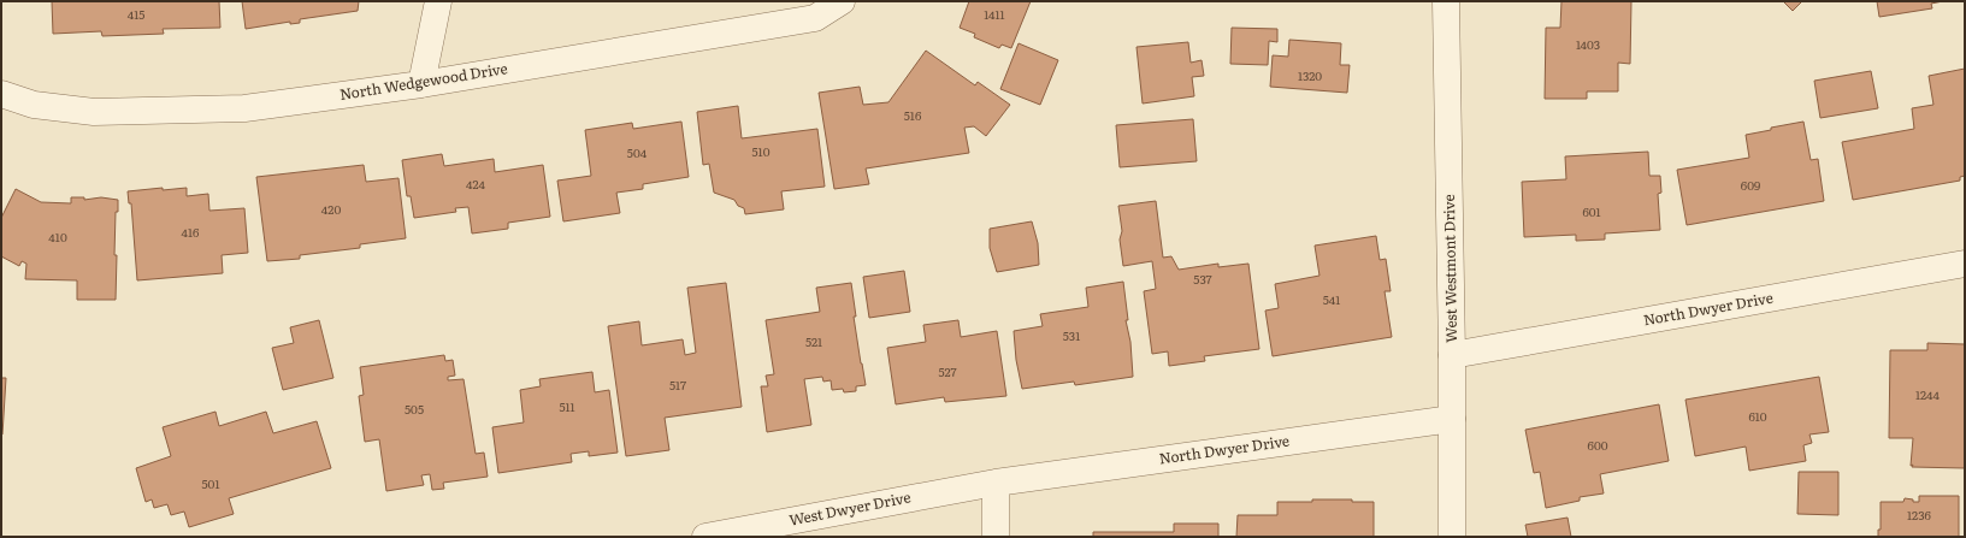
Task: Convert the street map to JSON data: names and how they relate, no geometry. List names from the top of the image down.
{
  "streets": {
    "street": [
      "North Wedgewood Drive",
      "West Westmont Drive",
      "North Dwyer Drive",
      "West Dwyer Drive"
    ]
  },
  "crossings": [
    ["West Westmont Drive", "North Dwyer Drive"],
    ["North Dwyer Drive", "West Dwyer Drive"]
  ],
  "house_numbers": [
    "415",
    "1411",
    "1403",
    "1320",
    "516",
    "510",
    "504",
    "424",
    "609",
    "420",
    "601",
    "416",
    "410",
    "537",
    "541",
    "531",
    "521",
    "527",
    "517",
    "1244",
    "511",
    "505",
    "610",
    "600",
    "501",
    "1236"
  ]
}
